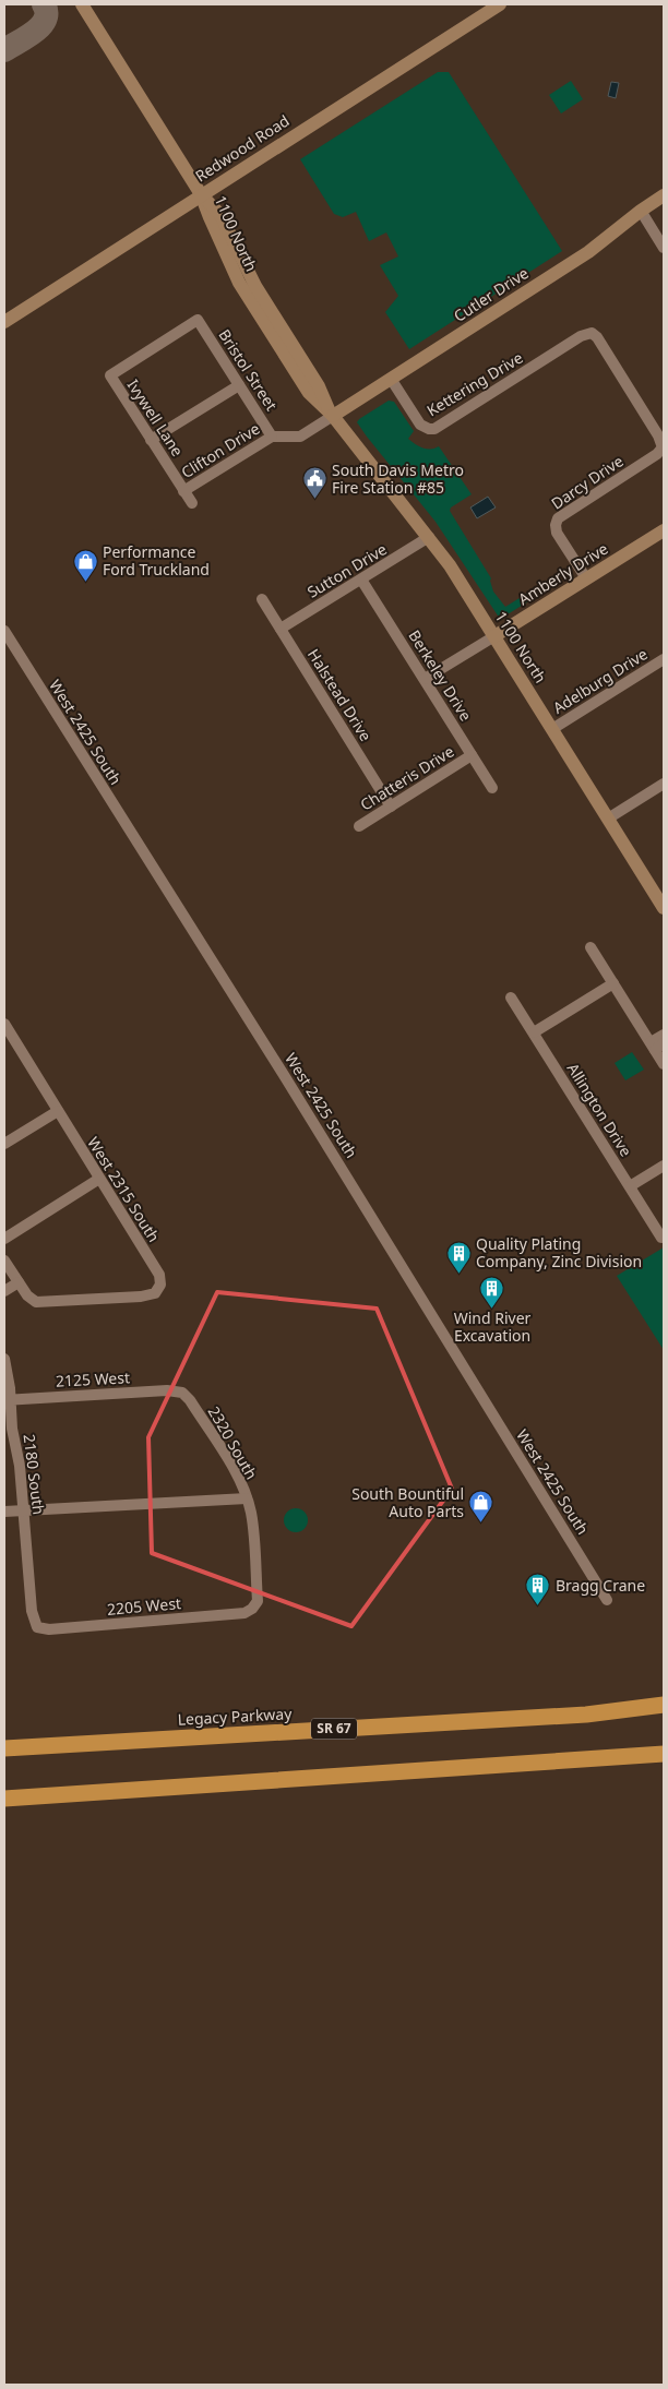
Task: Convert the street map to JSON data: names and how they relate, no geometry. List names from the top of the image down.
{
  "streets": {
    "highway": ["Legacy Parkway", "SR 67"],
    "street": [
      "Redwood Road",
      "1100 North",
      "Cutler Drive",
      "Bristol Street",
      "Kettering Drive",
      "Ivywell Lane",
      "Clifton Drive",
      "Darcy Drive",
      "Sutton Drive",
      "Amberly Drive",
      "Berkeley Drive",
      "Adelburg Drive",
      "Halstead Drive",
      "West 2425 South",
      "Chatteris Drive",
      "Allington Drive",
      "West 2315 South",
      "2125 West",
      "2320 South",
      "2180 South",
      "2205 West"
    ]
  },
  "crossings": [
    ["Redwood Road", "1100 North"],
    ["1100 North", "Cutler Drive"],
    ["1100 North", "Clifton Drive"],
    ["1100 North", "Sutton Drive"],
    ["1100 North", "Amberly Drive"],
    ["1100 North", "Adelburg Drive"],
    ["Cutler Drive", "Kettering Drive"],
    ["Cutler Drive", "Clifton Drive"],
    ["Bristol Street", "Ivywell Lane"],
    ["Bristol Street", "Clifton Drive"],
    ["Kettering Drive", "Darcy Drive"],
    ["Ivywell Lane", "Clifton Drive"],
    ["Darcy Drive", "Amberly Drive"],
    ["Sutton Drive", "Berkeley Drive"],
    ["Sutton Drive", "Halstead Drive"],
    ["Amberly Drive", "Berkeley Drive"],
    ["Berkeley Drive", "Chatteris Drive"],
    ["Halstead Drive", "Chatteris Drive"],
    ["2125 West", "2320 South"],
    ["2125 West", "2180 South"],
    ["2320 South", "2205 West"],
    ["2180 South", "2205 West"]
  ],
  "places": {
    "public building": ["South Davis Metro Fire Station #85"],
    "shop": ["Performance Ford Truckland", "South Bountiful Auto Parts"],
    "building": ["Quality Plating Company, Zinc Division", "Wind River Excavation", "Bragg Crane"]
  }
}
